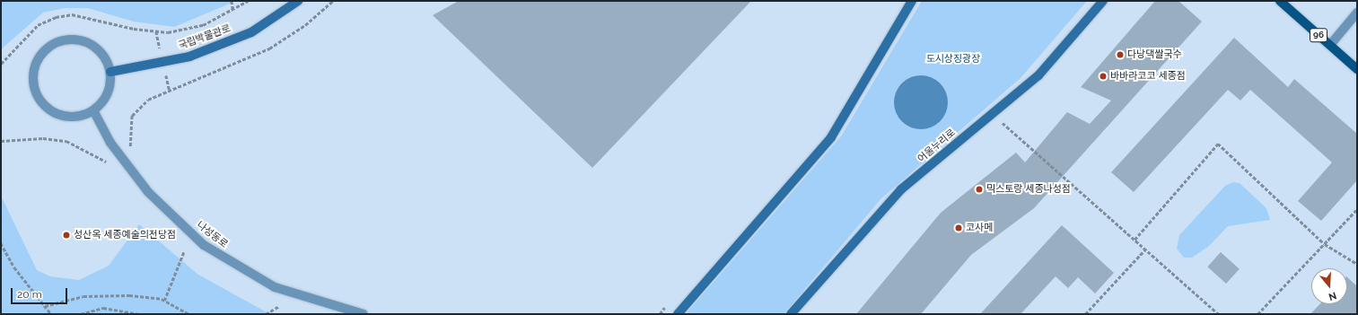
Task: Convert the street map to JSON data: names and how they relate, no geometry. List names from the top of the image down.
{
  "streets": {
    "main road": ["96"],
    "street": ["국립박물관로", "어울누리로", "나성동로"]
  },
  "crossings": [
    ["국립박물관로", "나성동로"]
  ],
  "parks": ["도시상징광장"],
  "places": [
    "다낭댁쌀국수",
    "바바라코코 세종점",
    "믹스토랑 세종나성점",
    "코사메",
    "성산옥 세종예술의전당점"
  ],
  "scale_bar": "20 m",
  "north": "bottom"
}
